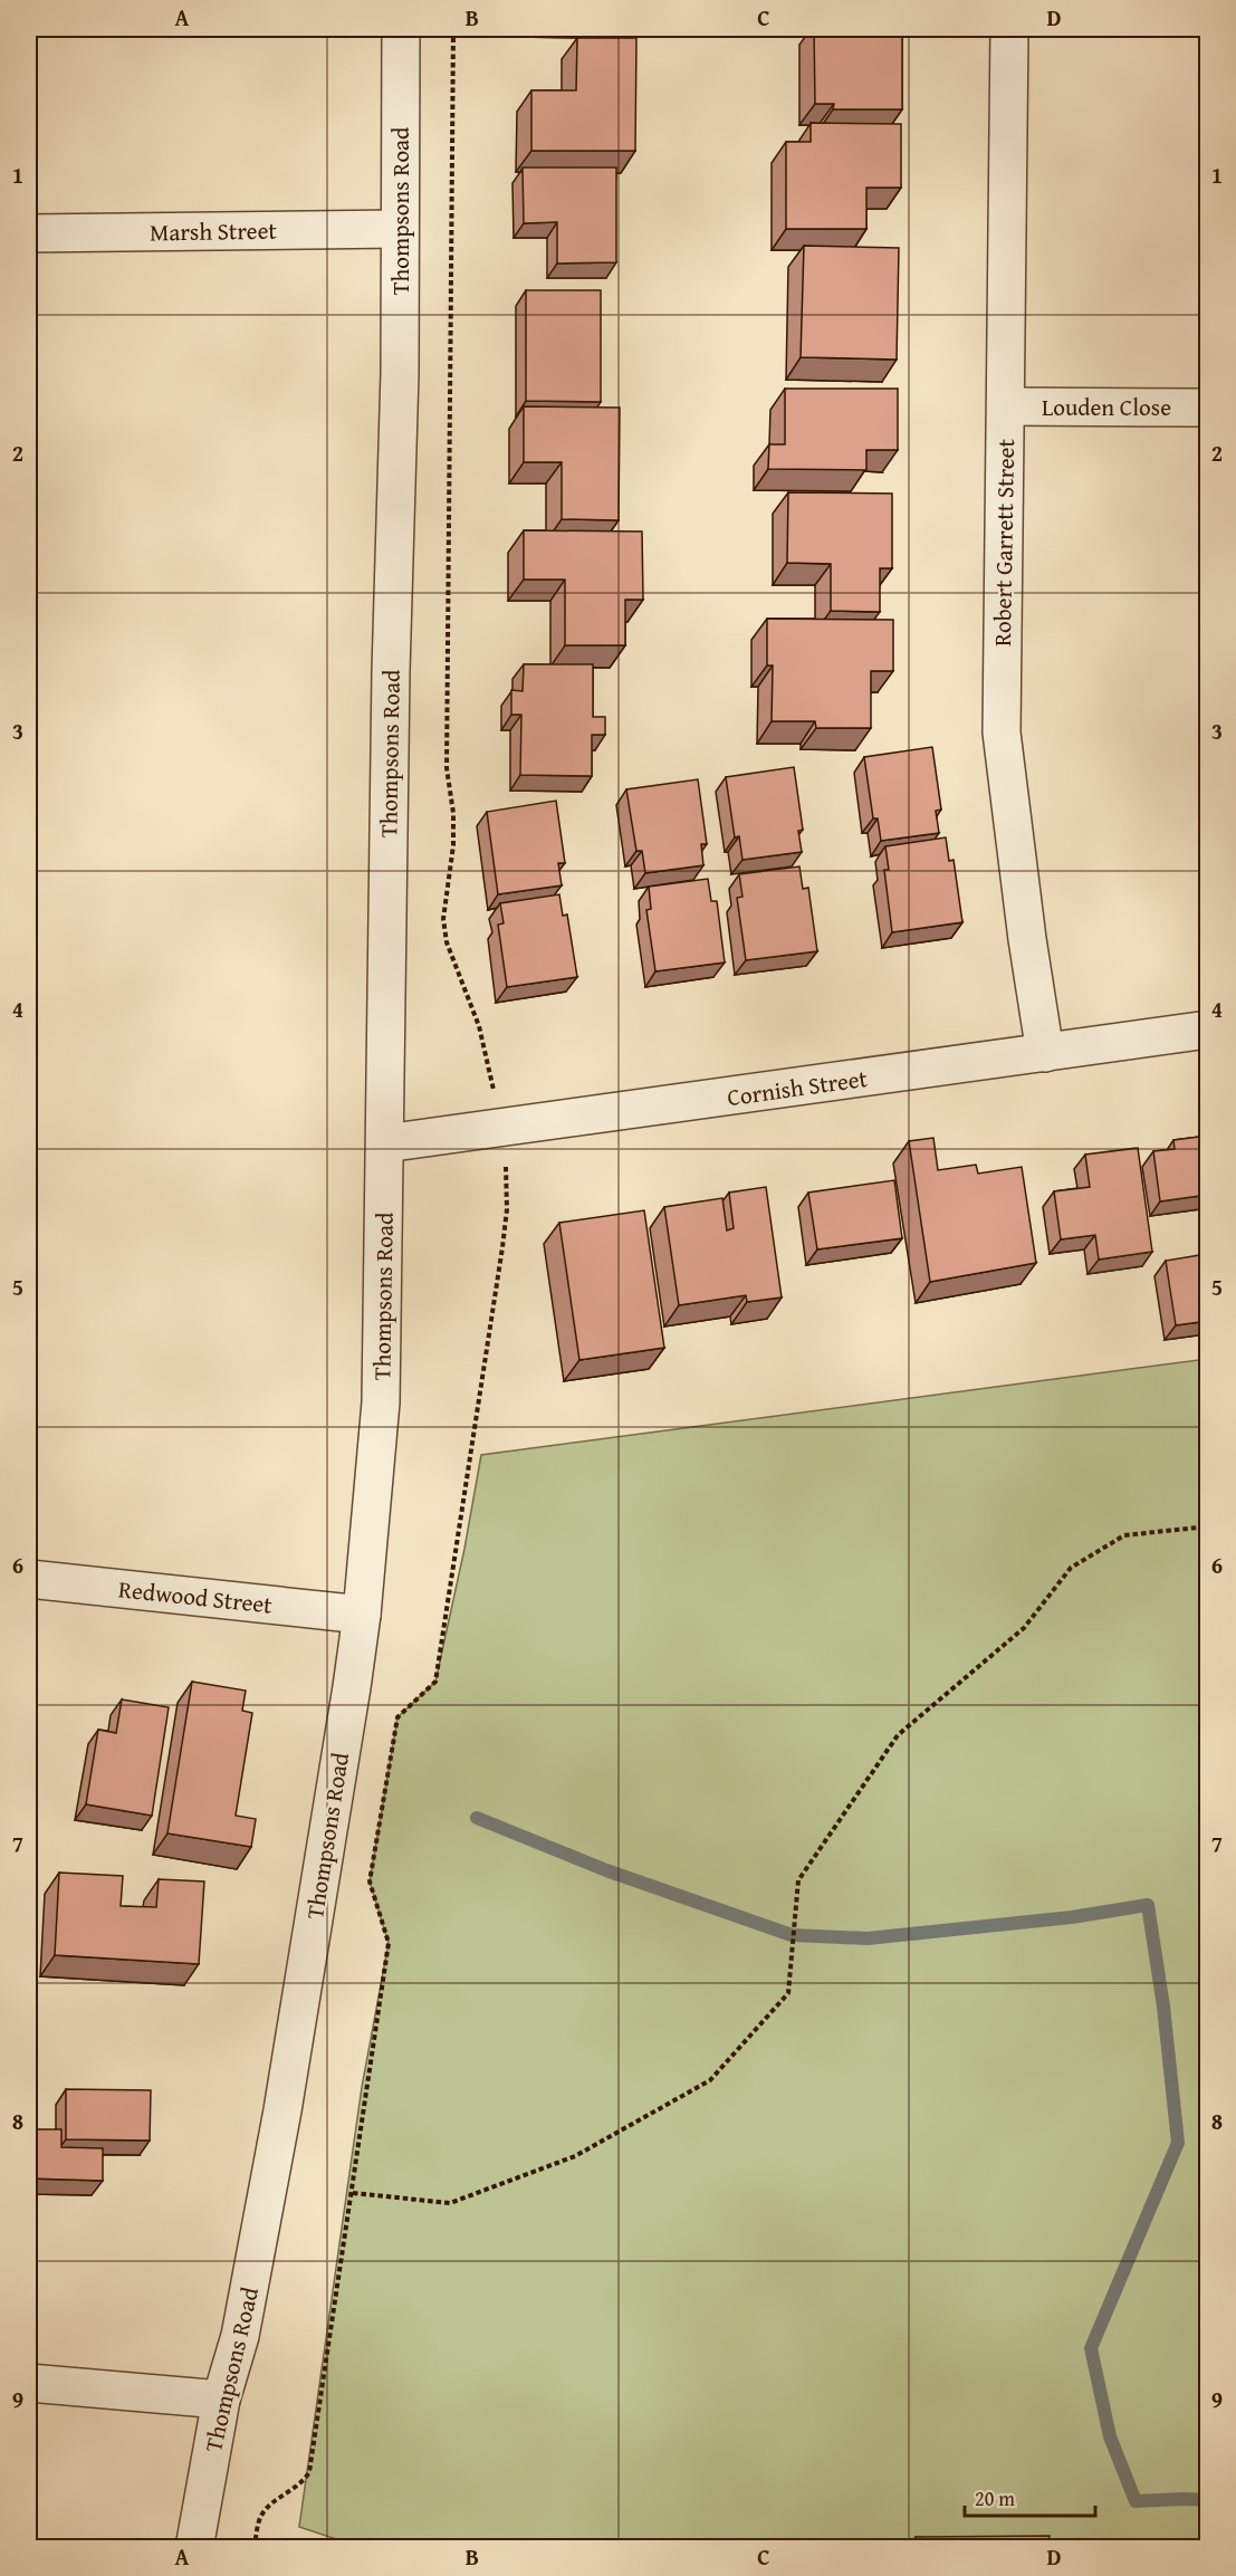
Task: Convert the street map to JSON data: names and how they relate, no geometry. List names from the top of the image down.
{
  "streets": {
    "street": [
      "Thompsons Road",
      "Marsh Street",
      "Louden Close",
      "Robert Garrett Street",
      "Cornish Street",
      "Redwood Street"
    ]
  },
  "crossings": [
    ["Thompsons Road", "Marsh Street"],
    ["Thompsons Road", "Cornish Street"],
    ["Thompsons Road", "Redwood Street"],
    ["Louden Close", "Robert Garrett Street"],
    ["Robert Garrett Street", "Cornish Street"]
  ],
  "scale_bar": "20 m",
  "grid": {
    "columns": [
      "A",
      "B",
      "C",
      "D"
    ],
    "rows": [
      "1",
      "2",
      "3",
      "4",
      "5",
      "6",
      "7",
      "8",
      "9"
    ]
  }
}
